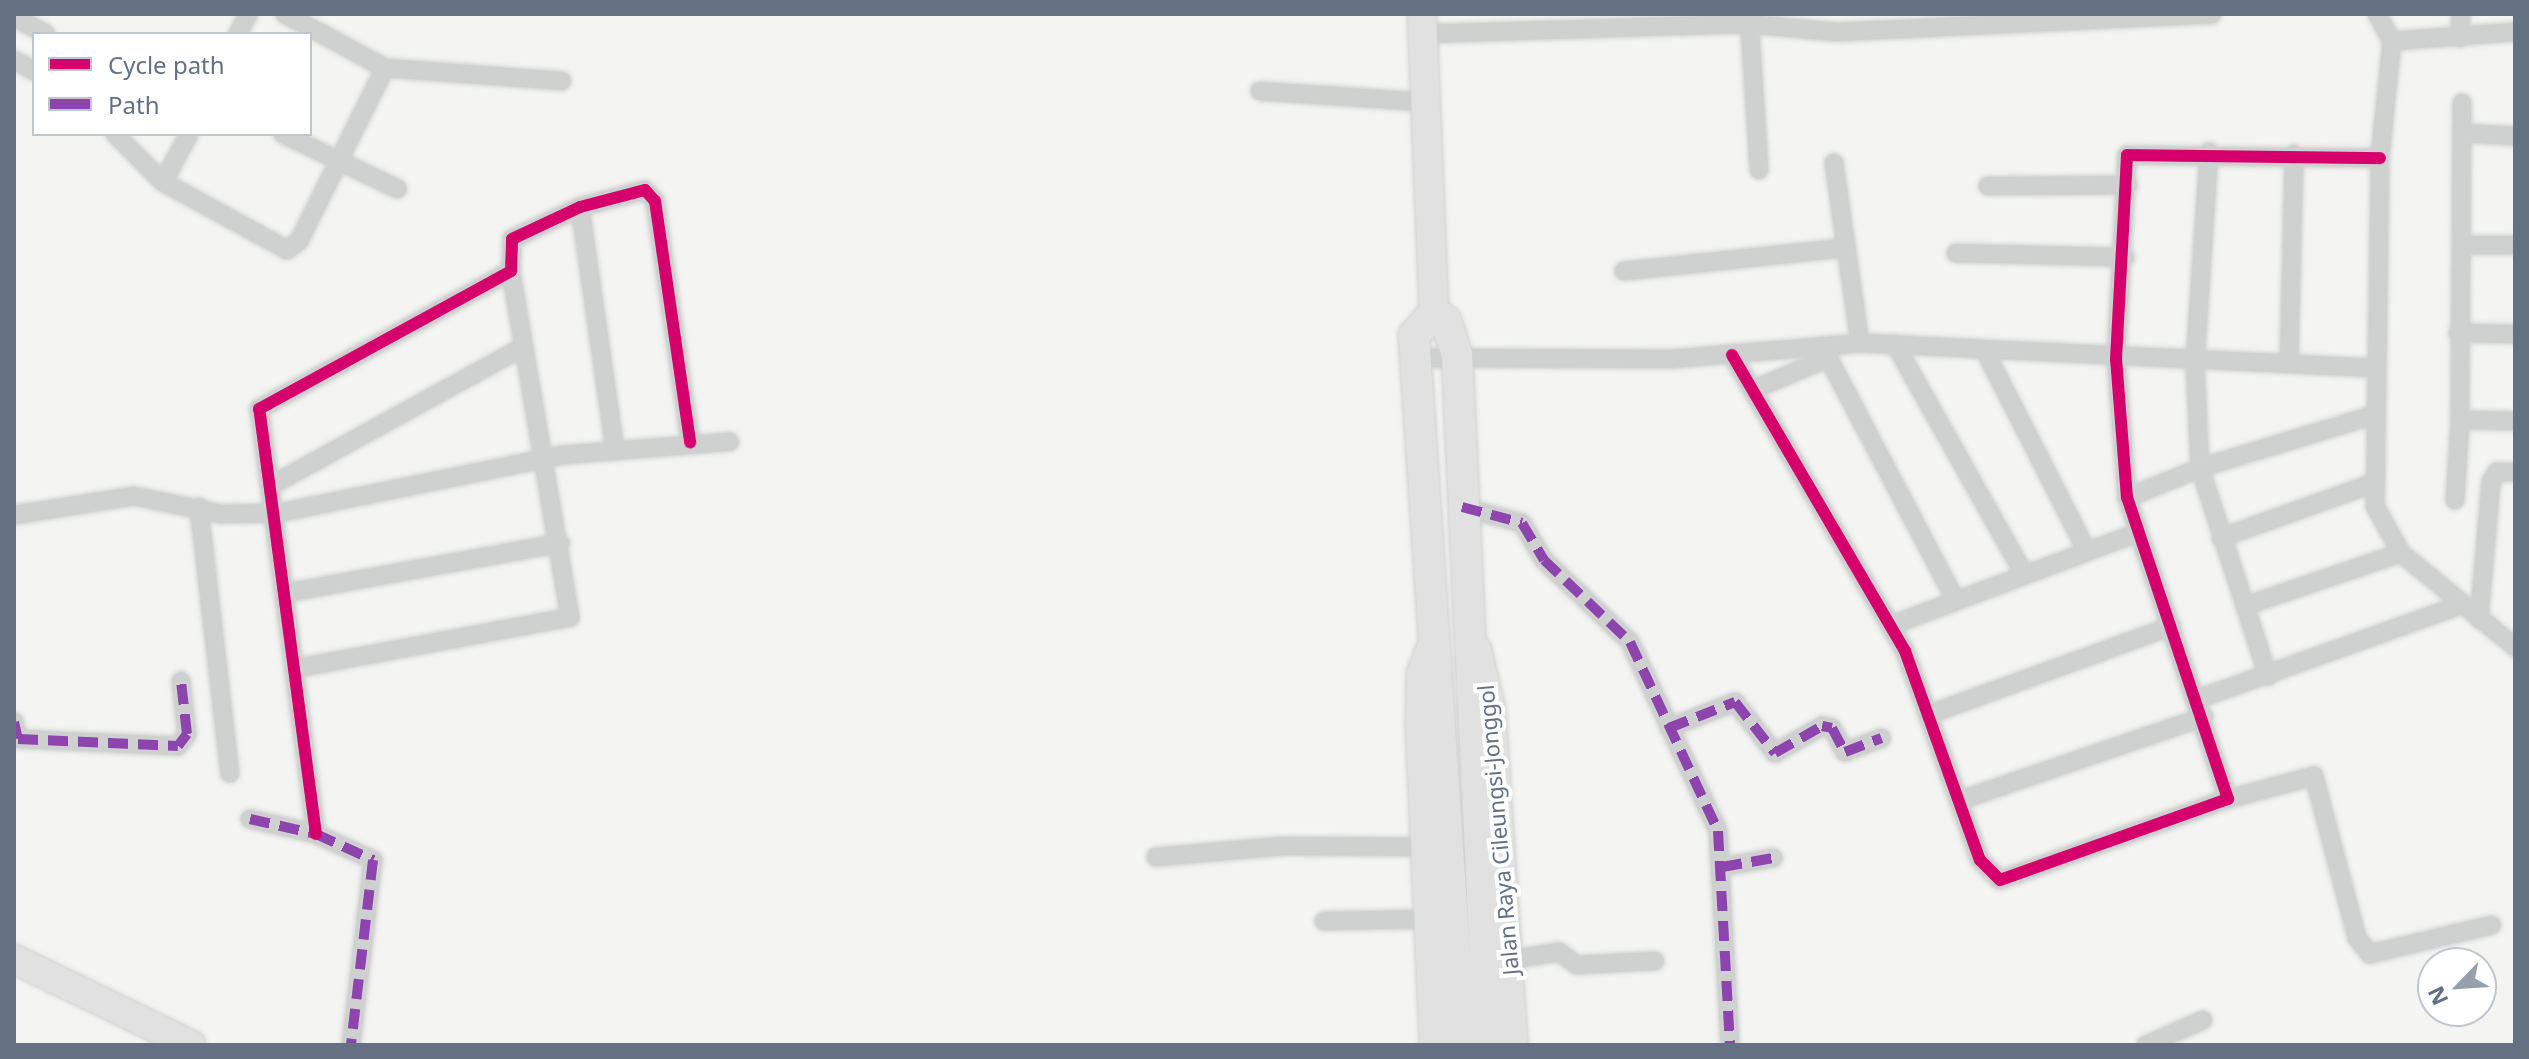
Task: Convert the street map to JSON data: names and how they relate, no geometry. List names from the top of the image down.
{
  "streets": {
    "highway": ["Jalan Raya Cileungsi-Jonggol"]
  },
  "legend": ["Cycle path", "Path"],
  "north": "bottom left"
}
